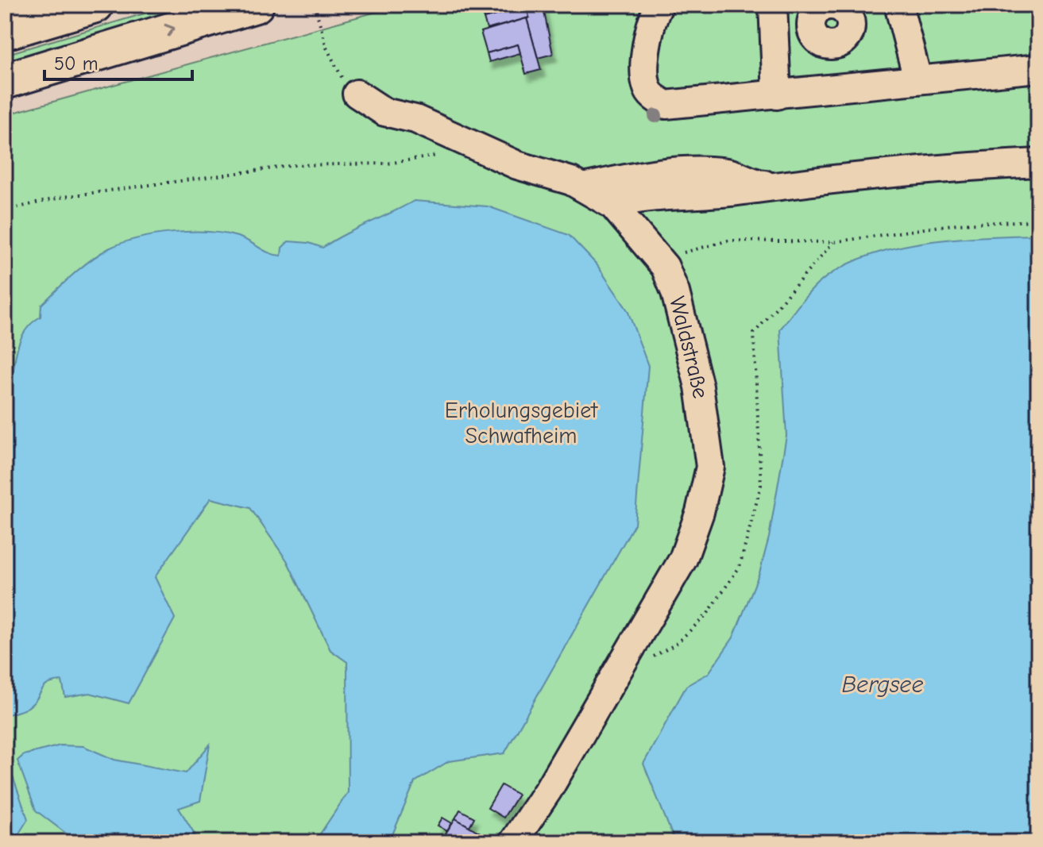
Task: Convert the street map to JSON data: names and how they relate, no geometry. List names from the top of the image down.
{
  "streets": {
    "street": ["Waldstraße"]
  },
  "water": ["Bergsee"],
  "parks": ["Erholungsgebiet Schwafheim"],
  "scale_bar": "50 m"
}
